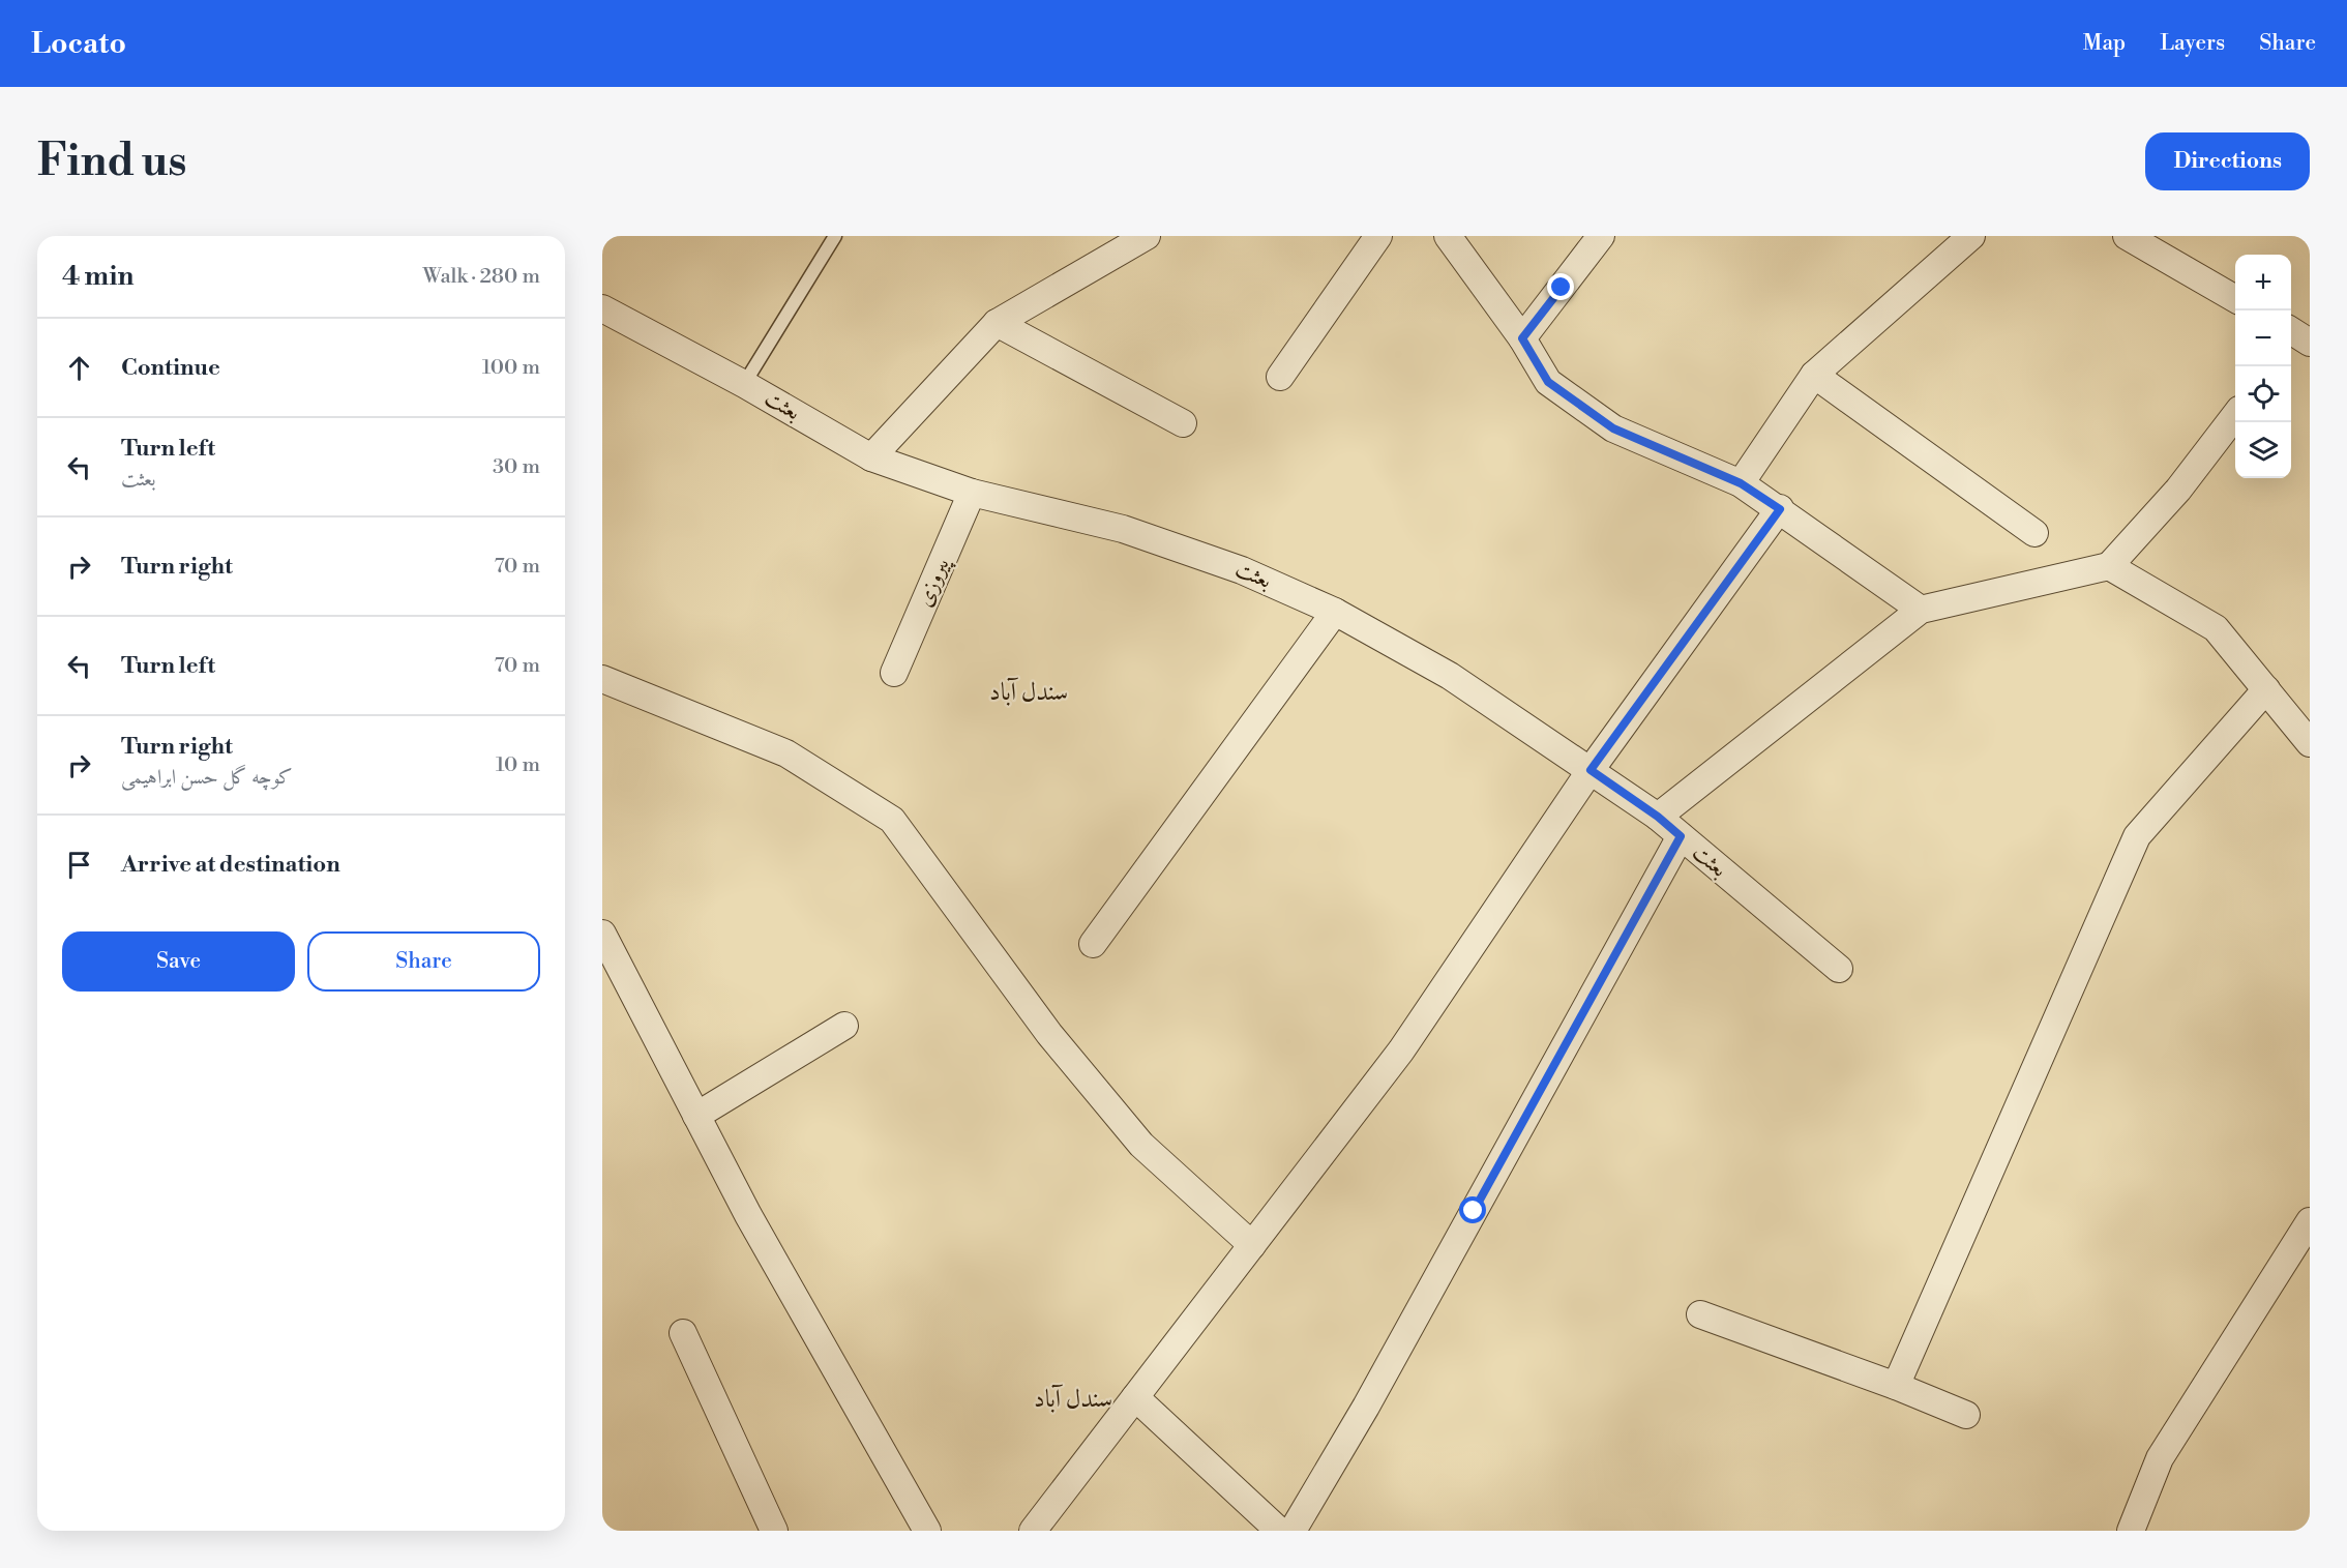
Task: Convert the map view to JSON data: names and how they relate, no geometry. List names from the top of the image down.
{
  "streets": {
    "street": ["بعثت", "پیروزی"]
  },
  "crossings": [
    ["بعثت", "پیروزی"]
  ],
  "districts": ["سندل آباد", "سندل آباد"],
  "page": {
    "header": "Locato",
    "nav": ["Map", "Layers", "Share"],
    "buttons": [
      "Directions",
      ["Save", "Share"]
    ],
    "title": "Find us",
    "heading": ["4 min", "Walk · 280 m"],
    "map_buttons": ["+", "−"],
    "list": [
      ["Continue", "100 m"],
      ["Turn left", "بعثت", "30 m"],
      ["Turn right", "70 m"],
      ["Turn left", "70 m"],
      ["Turn right", "کوچه گل حسن ابراهیمی", "10 m"],
      "Arrive at destination"
    ]
  }
}
